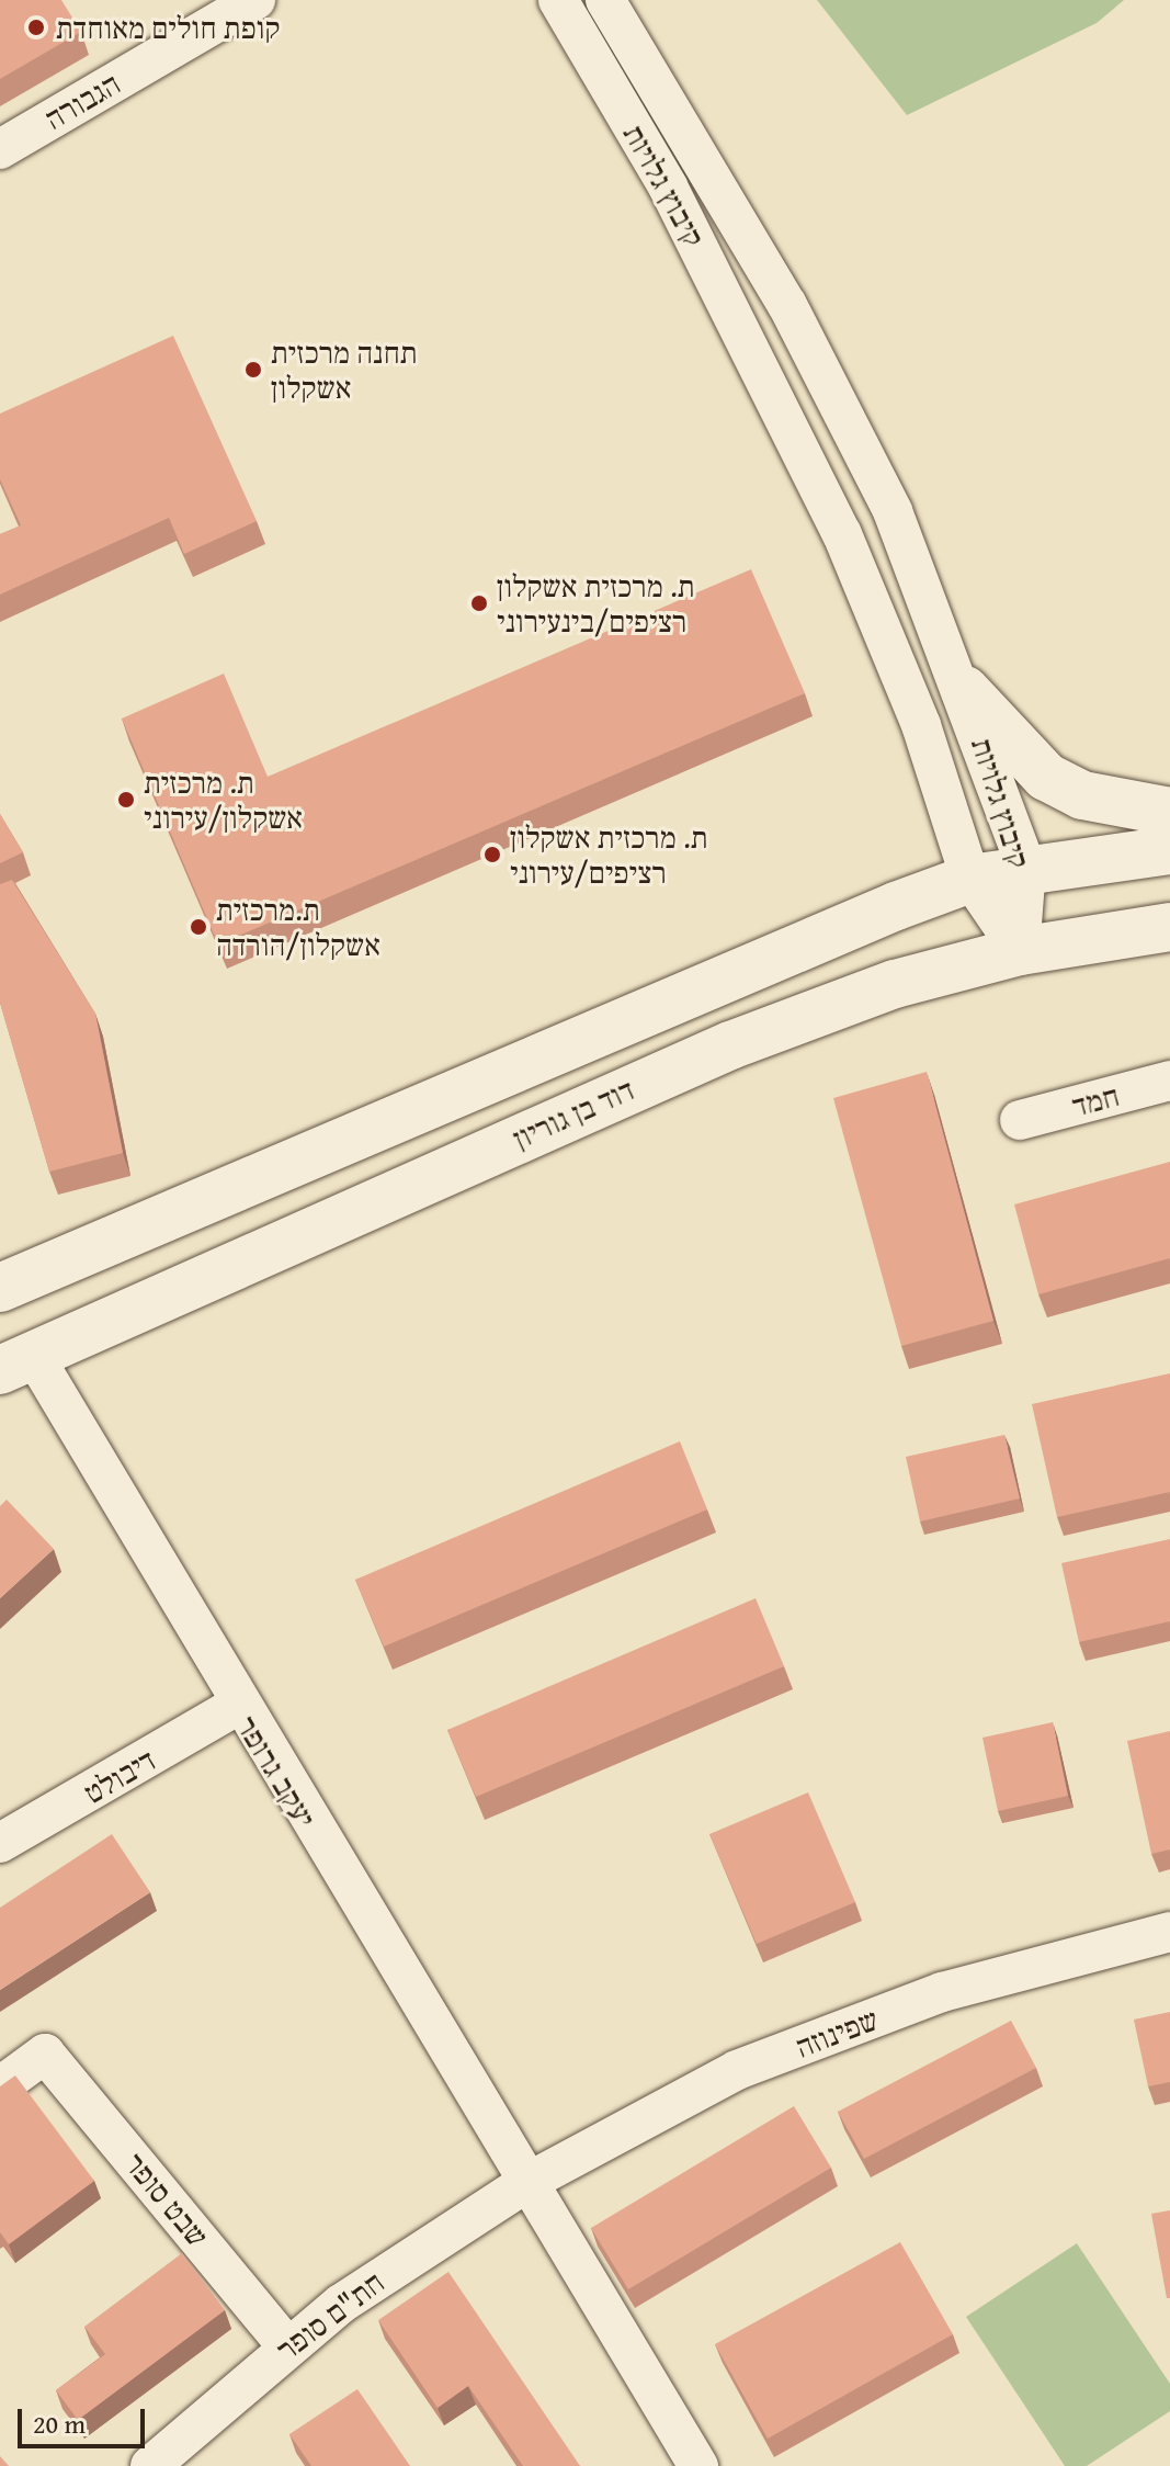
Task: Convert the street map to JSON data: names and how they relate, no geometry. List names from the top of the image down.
{
  "streets": {
    "main road": ["דוד בן גוריון"],
    "street": [
      "הגבורה",
      "קיבוץ גלויות",
      "חמד",
      "יעקב גרופר",
      "דיבולט",
      "שפינוזה",
      "שבט סופר",
      "חת\"ם סופר"
    ]
  },
  "crossings": [
    ["קיבוץ גלויות", "דוד בן גוריון"],
    ["דוד בן גוריון", "יעקב גרופר"],
    ["יעקב גרופר", "דיבולט"],
    ["יעקב גרופר", "שפינוזה"],
    ["יעקב גרופר", "חת\"ם סופר"],
    ["שפינוזה", "חת\"ם סופר"],
    ["שבט סופר", "חת\"ם סופר"]
  ],
  "places": [
    "קופת חולים מאוחדת",
    "תחנה מרכזית אשקלון",
    "ת. מרכזית אשקלון רציפים/בינעירוני",
    "ת. מרכזית אשקלון/עירוני",
    "ת. מרכזית אשקלון רציפים/עירוני",
    "ת.מרכזית אשקלון/הורדה"
  ],
  "scale_bar": "20 m"
}
